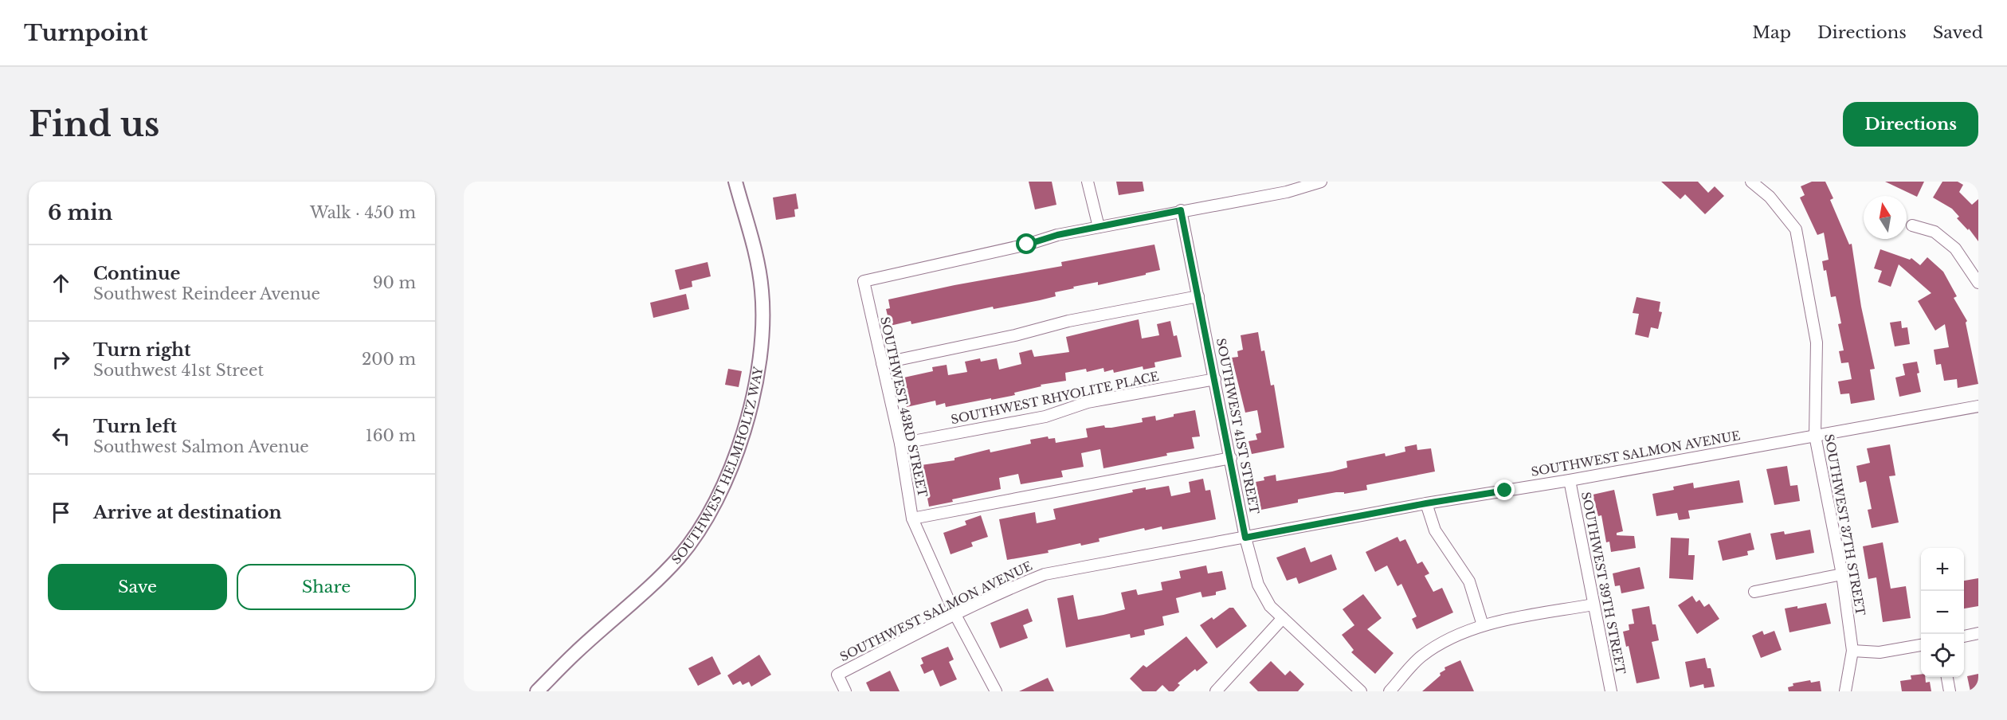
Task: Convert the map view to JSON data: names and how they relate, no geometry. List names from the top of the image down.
{
  "streets": {
    "main road": ["SOUTHWEST HELMHOLTZ WAY"],
    "street": [
      "SOUTHWEST RHYOLITE PLACE",
      "SOUTHWEST 43RD STREET",
      "SOUTHWEST 41ST STREET",
      "SOUTHWEST SALMON AVENUE",
      "SOUTHWEST 37TH STREET",
      "SOUTHWEST 39TH STREET"
    ]
  },
  "crossings": [
    ["SOUTHWEST RHYOLITE PLACE", "SOUTHWEST 43RD STREET"],
    ["SOUTHWEST RHYOLITE PLACE", "SOUTHWEST 41ST STREET"],
    ["SOUTHWEST 43RD STREET", "SOUTHWEST SALMON AVENUE"],
    ["SOUTHWEST 41ST STREET", "SOUTHWEST SALMON AVENUE"],
    ["SOUTHWEST SALMON AVENUE", "SOUTHWEST 37TH STREET"],
    ["SOUTHWEST SALMON AVENUE", "SOUTHWEST 39TH STREET"]
  ],
  "north": "top",
  "page": {
    "header": "Turnpoint",
    "nav": ["Map", "Directions", "Saved"],
    "buttons": [
      "Directions",
      ["Save", "Share"]
    ],
    "title": "Find us",
    "heading": ["6 min", "Walk · 450 m"],
    "list": [
      ["Continue", "Southwest Reindeer Avenue", "90 m"],
      ["Turn right", "Southwest 41st Street", "200 m"],
      ["Turn left", "Southwest Salmon Avenue", "160 m"],
      "Arrive at destination"
    ],
    "map_buttons": ["+", "−"]
  }
}
